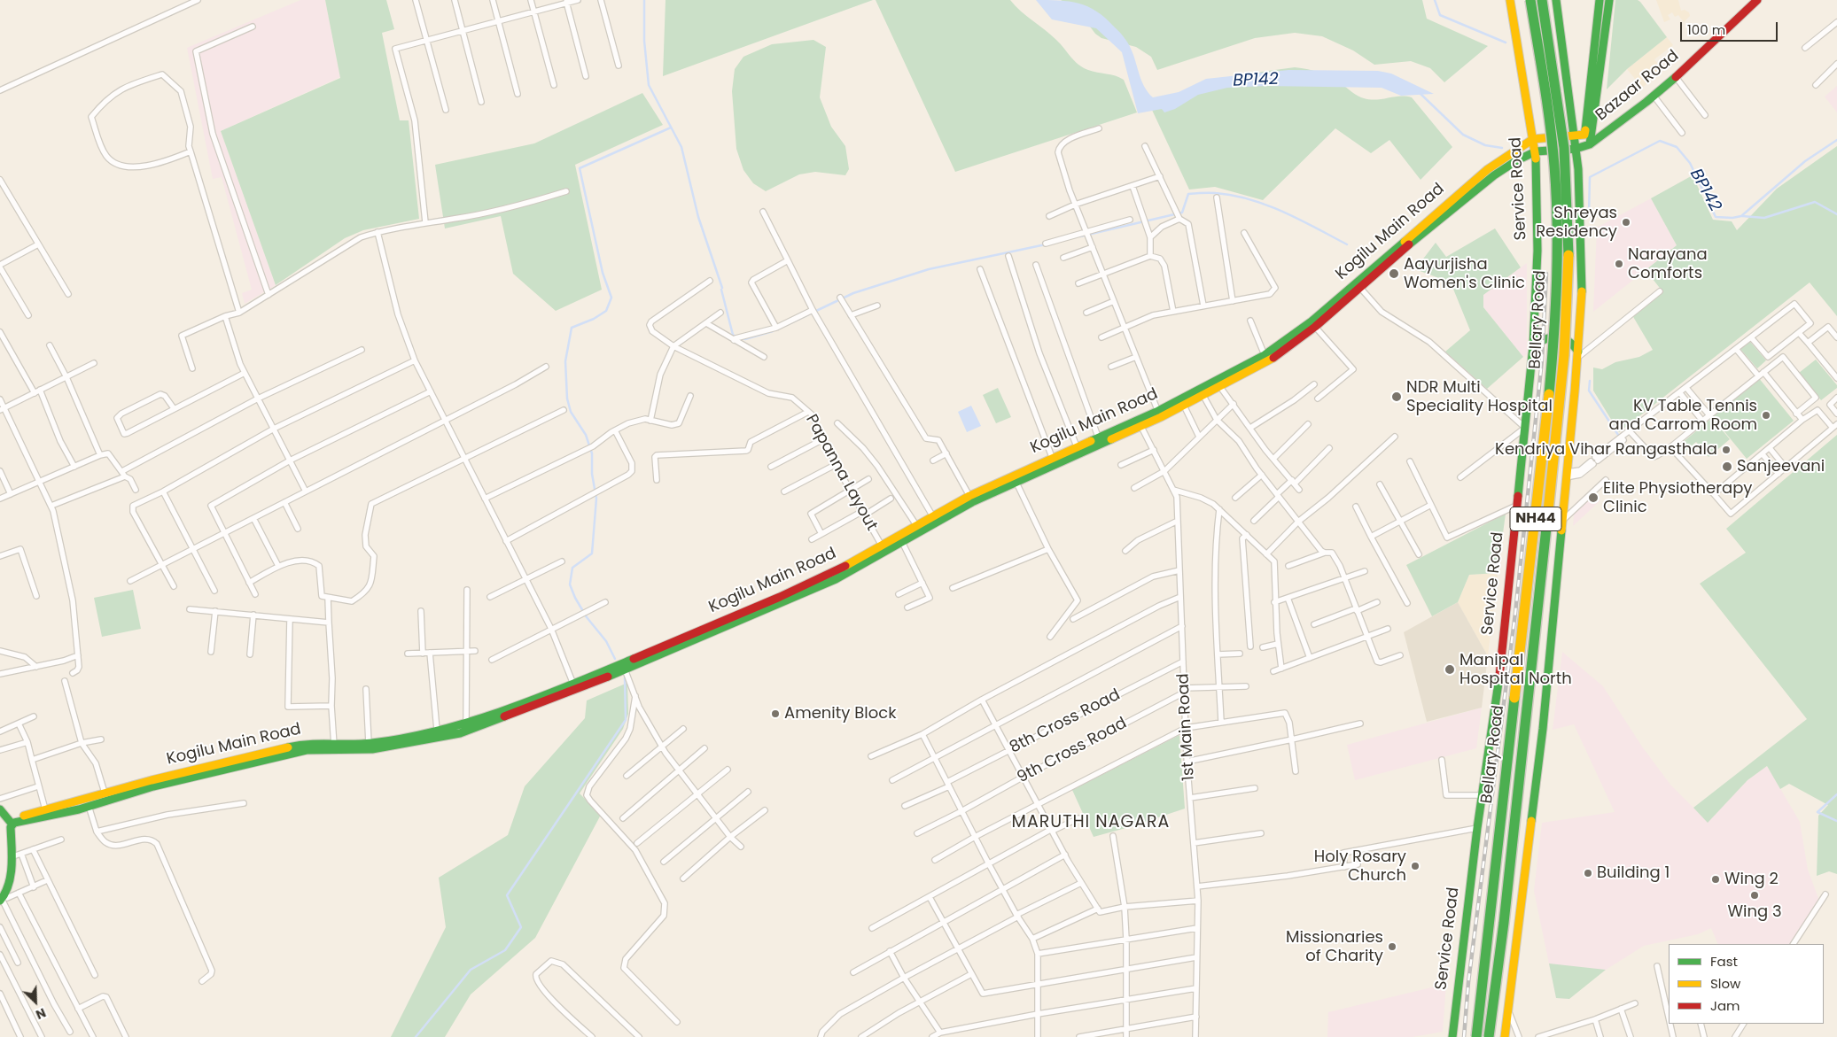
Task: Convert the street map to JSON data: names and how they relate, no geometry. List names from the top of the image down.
{
  "streets": {
    "main road": [
      "Bazaar Road",
      "Service Road",
      "Kogilu Main Road",
      "Bellary Road",
      "NH44"
    ],
    "street": [
      "Papanna Layout",
      "8th Cross Road",
      "1st Main Road",
      "9th Cross Road"
    ]
  },
  "crossings": [
    ["Service Road", "Kogilu Main Road"],
    ["Kogilu Main Road", "Papanna Layout"],
    ["Kogilu Main Road", "1st Main Road"],
    ["8th Cross Road", "1st Main Road"],
    ["1st Main Road", "9th Cross Road"]
  ],
  "districts": ["MARUTHI NAGARA"],
  "water": ["BP142"],
  "places": [
    "Shreyas Residency",
    "Narayana Comforts",
    "Aayurjisha Women's Clinic",
    "NDR Multi Speciality Hospital",
    "KV Table Tennis and Carrom Room",
    "Kendriya Vihar Rangasthala",
    "Sanjeevani",
    "Elite Physiotherapy Clinic",
    "Manipal Hospital North",
    "Amenity Block",
    "Holy Rosary Church",
    "Building 1",
    "Wing 2",
    "Wing 3",
    "Missionaries of Charity"
  ],
  "legend": ["Fast", "Slow", "Jam"],
  "scale_bar": "100 m",
  "north": "bottom right"
}
